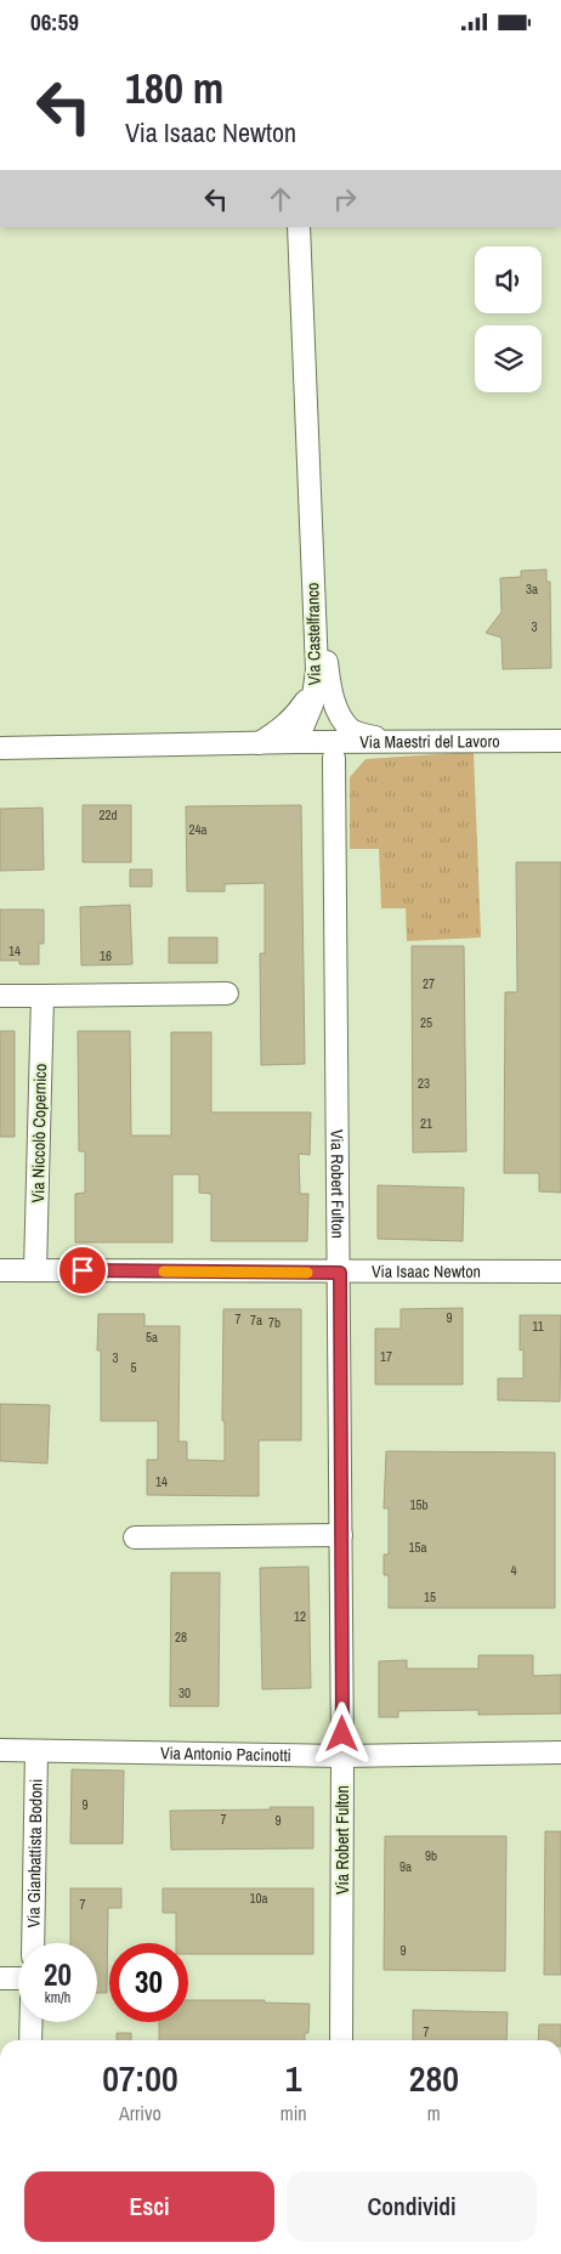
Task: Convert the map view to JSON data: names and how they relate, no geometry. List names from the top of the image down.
{
  "streets": {
    "street": [
      "Via Castelfranco",
      "Via Maestri del Lavoro",
      "Via Niccolò Copernico",
      "Via Robert Fulton",
      "Via Isaac Newton",
      "Via Antonio Pacinotti",
      "Via Gianbattista Bodoni"
    ]
  },
  "crossings": [
    ["Via Castelfranco", "Via Maestri del Lavoro"],
    ["Via Niccolò Copernico", "Via Isaac Newton"],
    ["Via Robert Fulton", "Via Isaac Newton"],
    ["Via Robert Fulton", "Via Antonio Pacinotti"],
    ["Via Antonio Pacinotti", "Via Gianbattista Bodoni"]
  ],
  "house_numbers": [
    "3a",
    "3",
    "22d",
    "24a",
    "14",
    "16",
    "27",
    "25",
    "23",
    "21",
    "9",
    "7",
    "7a",
    "7b",
    "11",
    "5a",
    "17",
    "3",
    "5",
    "14",
    "15b",
    "15a",
    "4",
    "15",
    "12",
    "28",
    "30",
    "9",
    "7",
    "9",
    "9b",
    "9a",
    "10a",
    "7",
    "9",
    "7"
  ],
  "page": {
    "status": "06:59",
    "turn": ["180 m", "Via Isaac Newton"],
    "speed": "20 km/h",
    "limit": "30",
    "eta": [
      "07:00",
      "Arrivo",
      "1",
      "min",
      "280",
      "m"
    ],
    "buttons": ["Esci", "Condividi"]
  }
}
